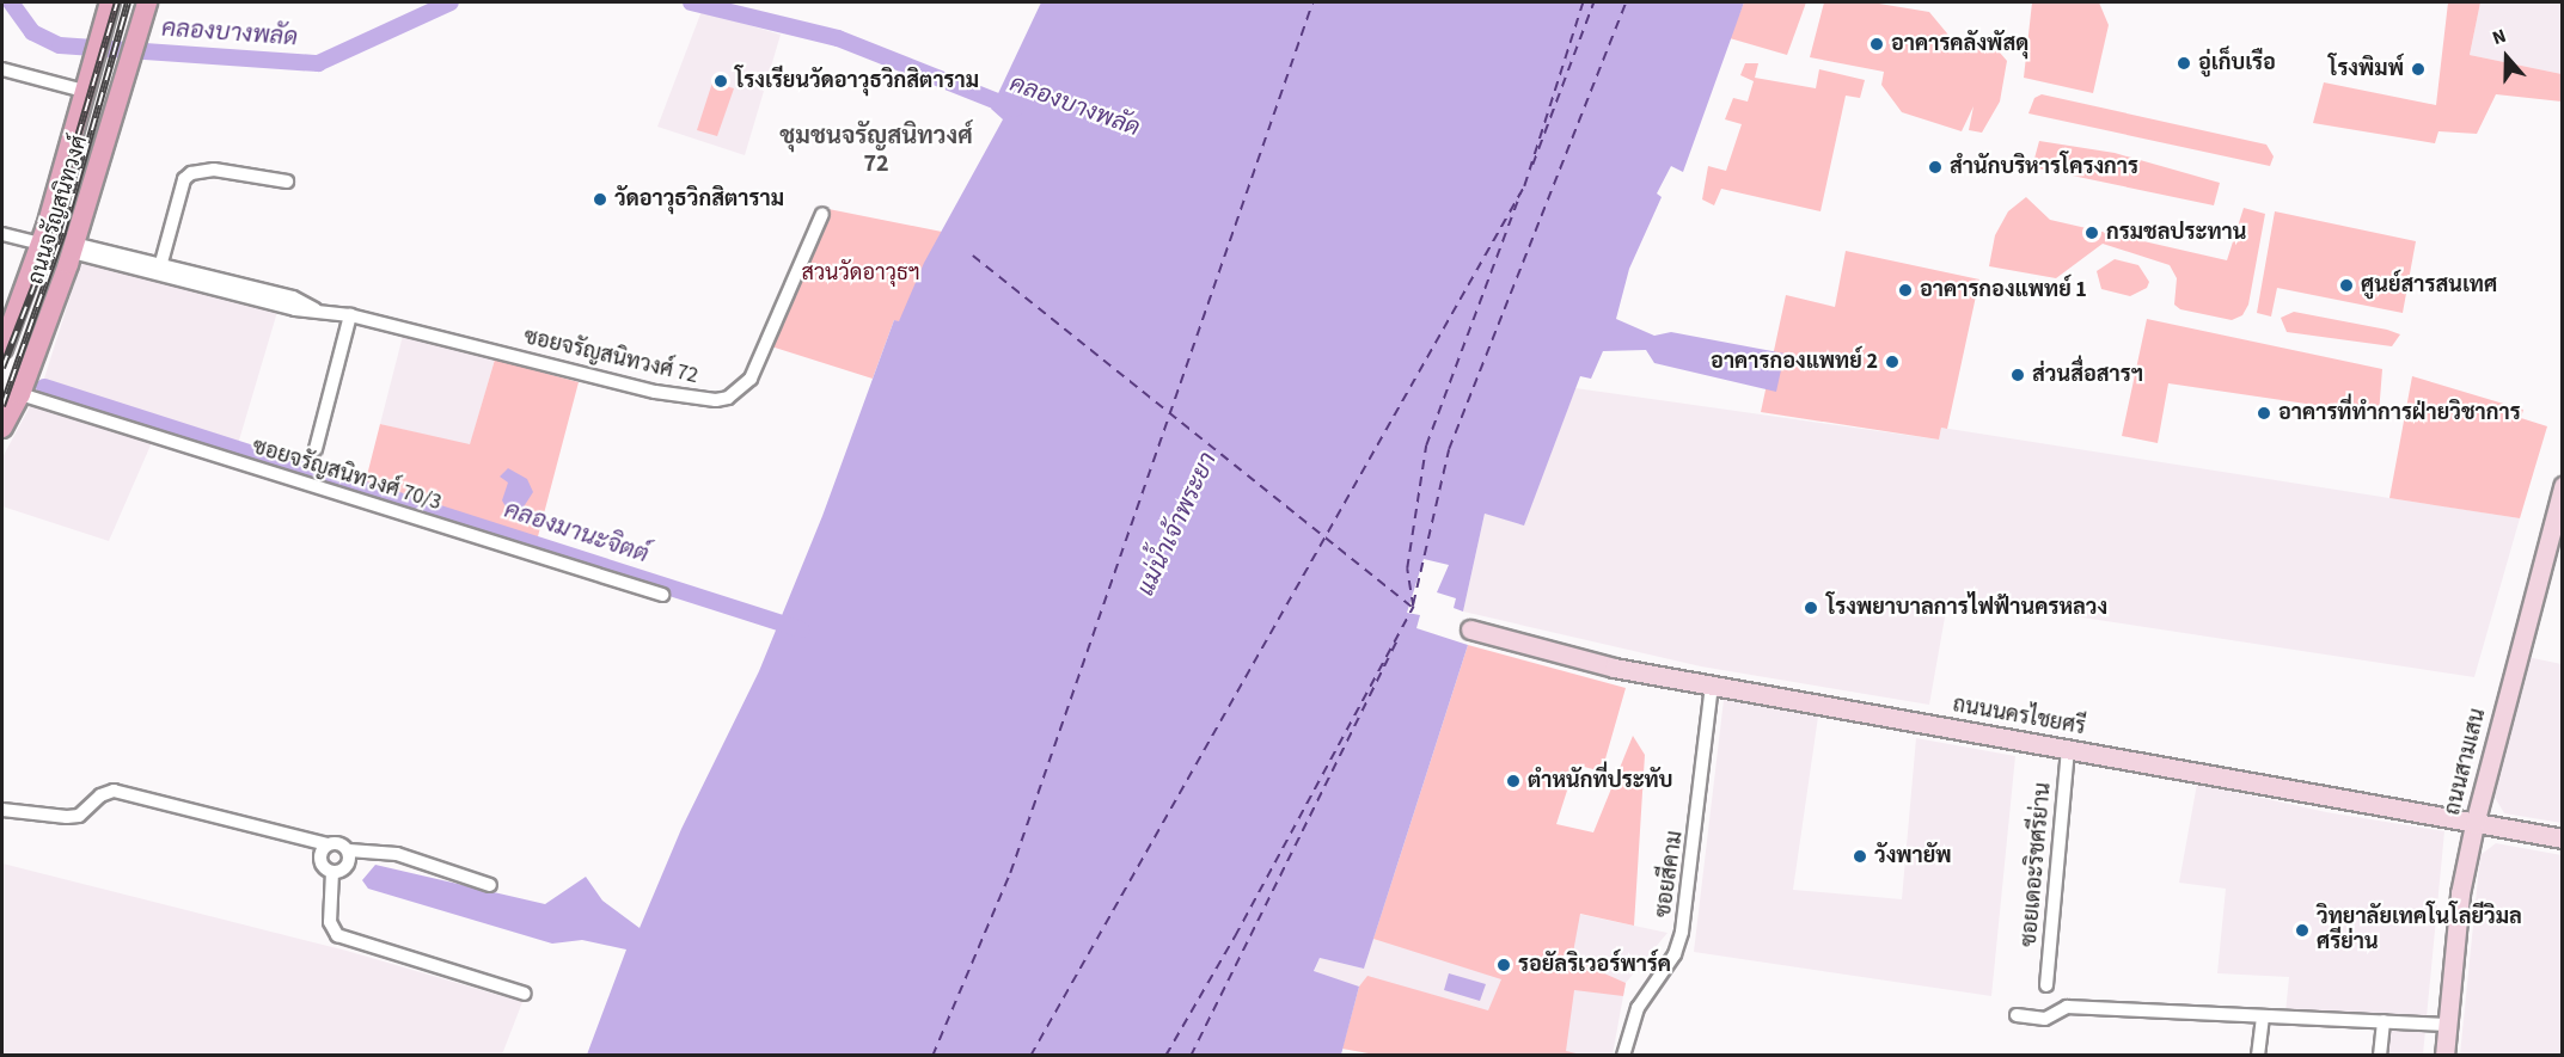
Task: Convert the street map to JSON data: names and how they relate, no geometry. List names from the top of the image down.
{
  "streets": {
    "main road": ["ถนนจรัญสนิทวงศ์"],
    "street": [
      "ซอยจรัญสนิทวงศ์ 72",
      "ซอยจรัญสนิทวงศ์ 70/3",
      "ถนนนครไชยศรี",
      "ถนนสามเสน",
      "ซอยเดอะริชศรีย่าน",
      "ซอยสีคาม"
    ]
  },
  "crossings": [
    ["ถนนจรัญสนิทวงศ์", "ซอยจรัญสนิทวงศ์ 72"],
    ["ถนนจรัญสนิทวงศ์", "ซอยจรัญสนิทวงศ์ 70/3"],
    ["ถนนนครไชยศรี", "ถนนสามเสน"],
    ["ถนนนครไชยศรี", "ซอยเดอะริชศรีย่าน"],
    ["ถนนนครไชยศรี", "ซอยสีคาม"]
  ],
  "districts": ["ชุมชนจรัญสนิทวงศ์ 72"],
  "water": ["คลองบางพลัด", "แม่น้ำเจ้าพระยา", "คลองมานะจิตต์"],
  "parks": ["สวนวัดอาวุธฯ"],
  "places": [
    "อาคารคลังพัสดุ",
    "อู่เก็บเรือ",
    "โรงพิมพ์",
    "โรงเรียนวัดอาวุธวิกสิตาราม",
    "สำนักบริหารโครงการ",
    "วัดอาวุธวิกสิตาราม",
    "กรมชลประทาน",
    "ศูนย์สารสนเทศ",
    "อาคารกองแพทย์ 1",
    "อาคารกองแพทย์ 2",
    "ส่วนสื่อสารฯ",
    "อาคารที่ทำการฝ่ายวิชาการ",
    "โรงพยาบาลการไฟฟ้านครหลวง",
    "ตำหนักที่ประทับ",
    "วังพายัพ",
    "วิทยาลัยเทคโนโลยีวิมล ศรีย่าน",
    "รอยัลริเวอร์พาร์ค"
  ],
  "north": "top"
}
